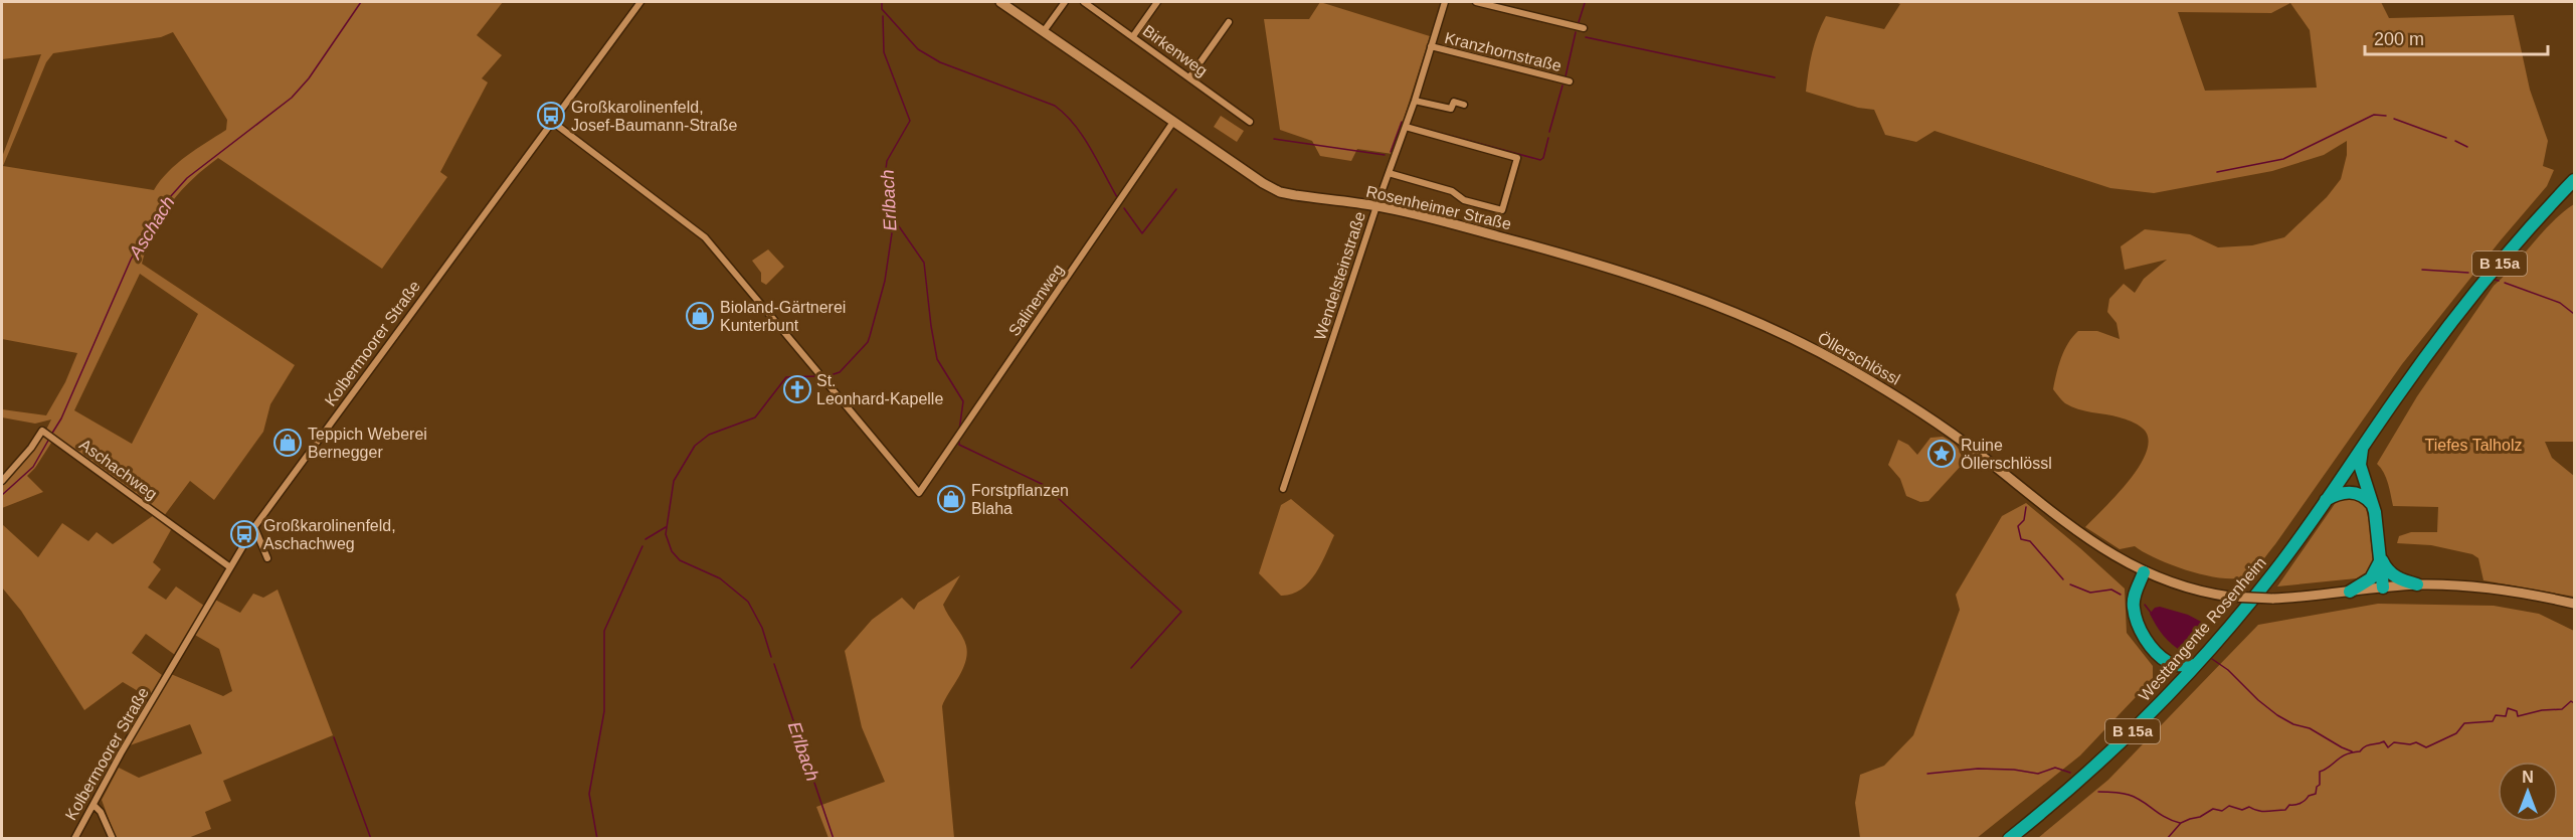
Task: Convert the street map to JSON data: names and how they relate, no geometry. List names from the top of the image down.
{
  "streets": {
    "highway": ["B 15a", "Westtangente Rosenheim"],
    "street": [
      "Birkenweg",
      "Kranzhornstraße",
      "Rosenheimer Straße",
      "Wendelsteinstraße",
      "Salinenweg",
      "Kolbermoorer Straße",
      "Öllerschlössl",
      "Aschachweg"
    ]
  },
  "crossings": [
    ["Kranzhornstraße", "Wendelsteinstraße"],
    ["Rosenheimer Straße", "Wendelsteinstraße"],
    ["Rosenheimer Straße", "Salinenweg"],
    ["Rosenheimer Straße", "Öllerschlössl"],
    ["B 15a", "Westtangente Rosenheim"],
    ["Salinenweg", "Kolbermoorer Straße"],
    ["Kolbermoorer Straße", "Aschachweg"]
  ],
  "water": ["Erlbach", "Aschach"],
  "parks": ["Tiefes Talholz"],
  "places": {
    "bus stop": ["Großkarolinenfeld, Josef-Baumann-Straße", "Großkarolinenfeld, Aschachweg"],
    "shop": ["Bioland-Gärtnerei Kunterbunt", "Teppich Weberei Bernegger", "Forstpflanzen Blaha"],
    "church": ["St. Leonhard-Kapelle"],
    "place": ["Ruine Öllerschlössl"]
  },
  "scale_bar": "200 m",
  "north": "top"
}
